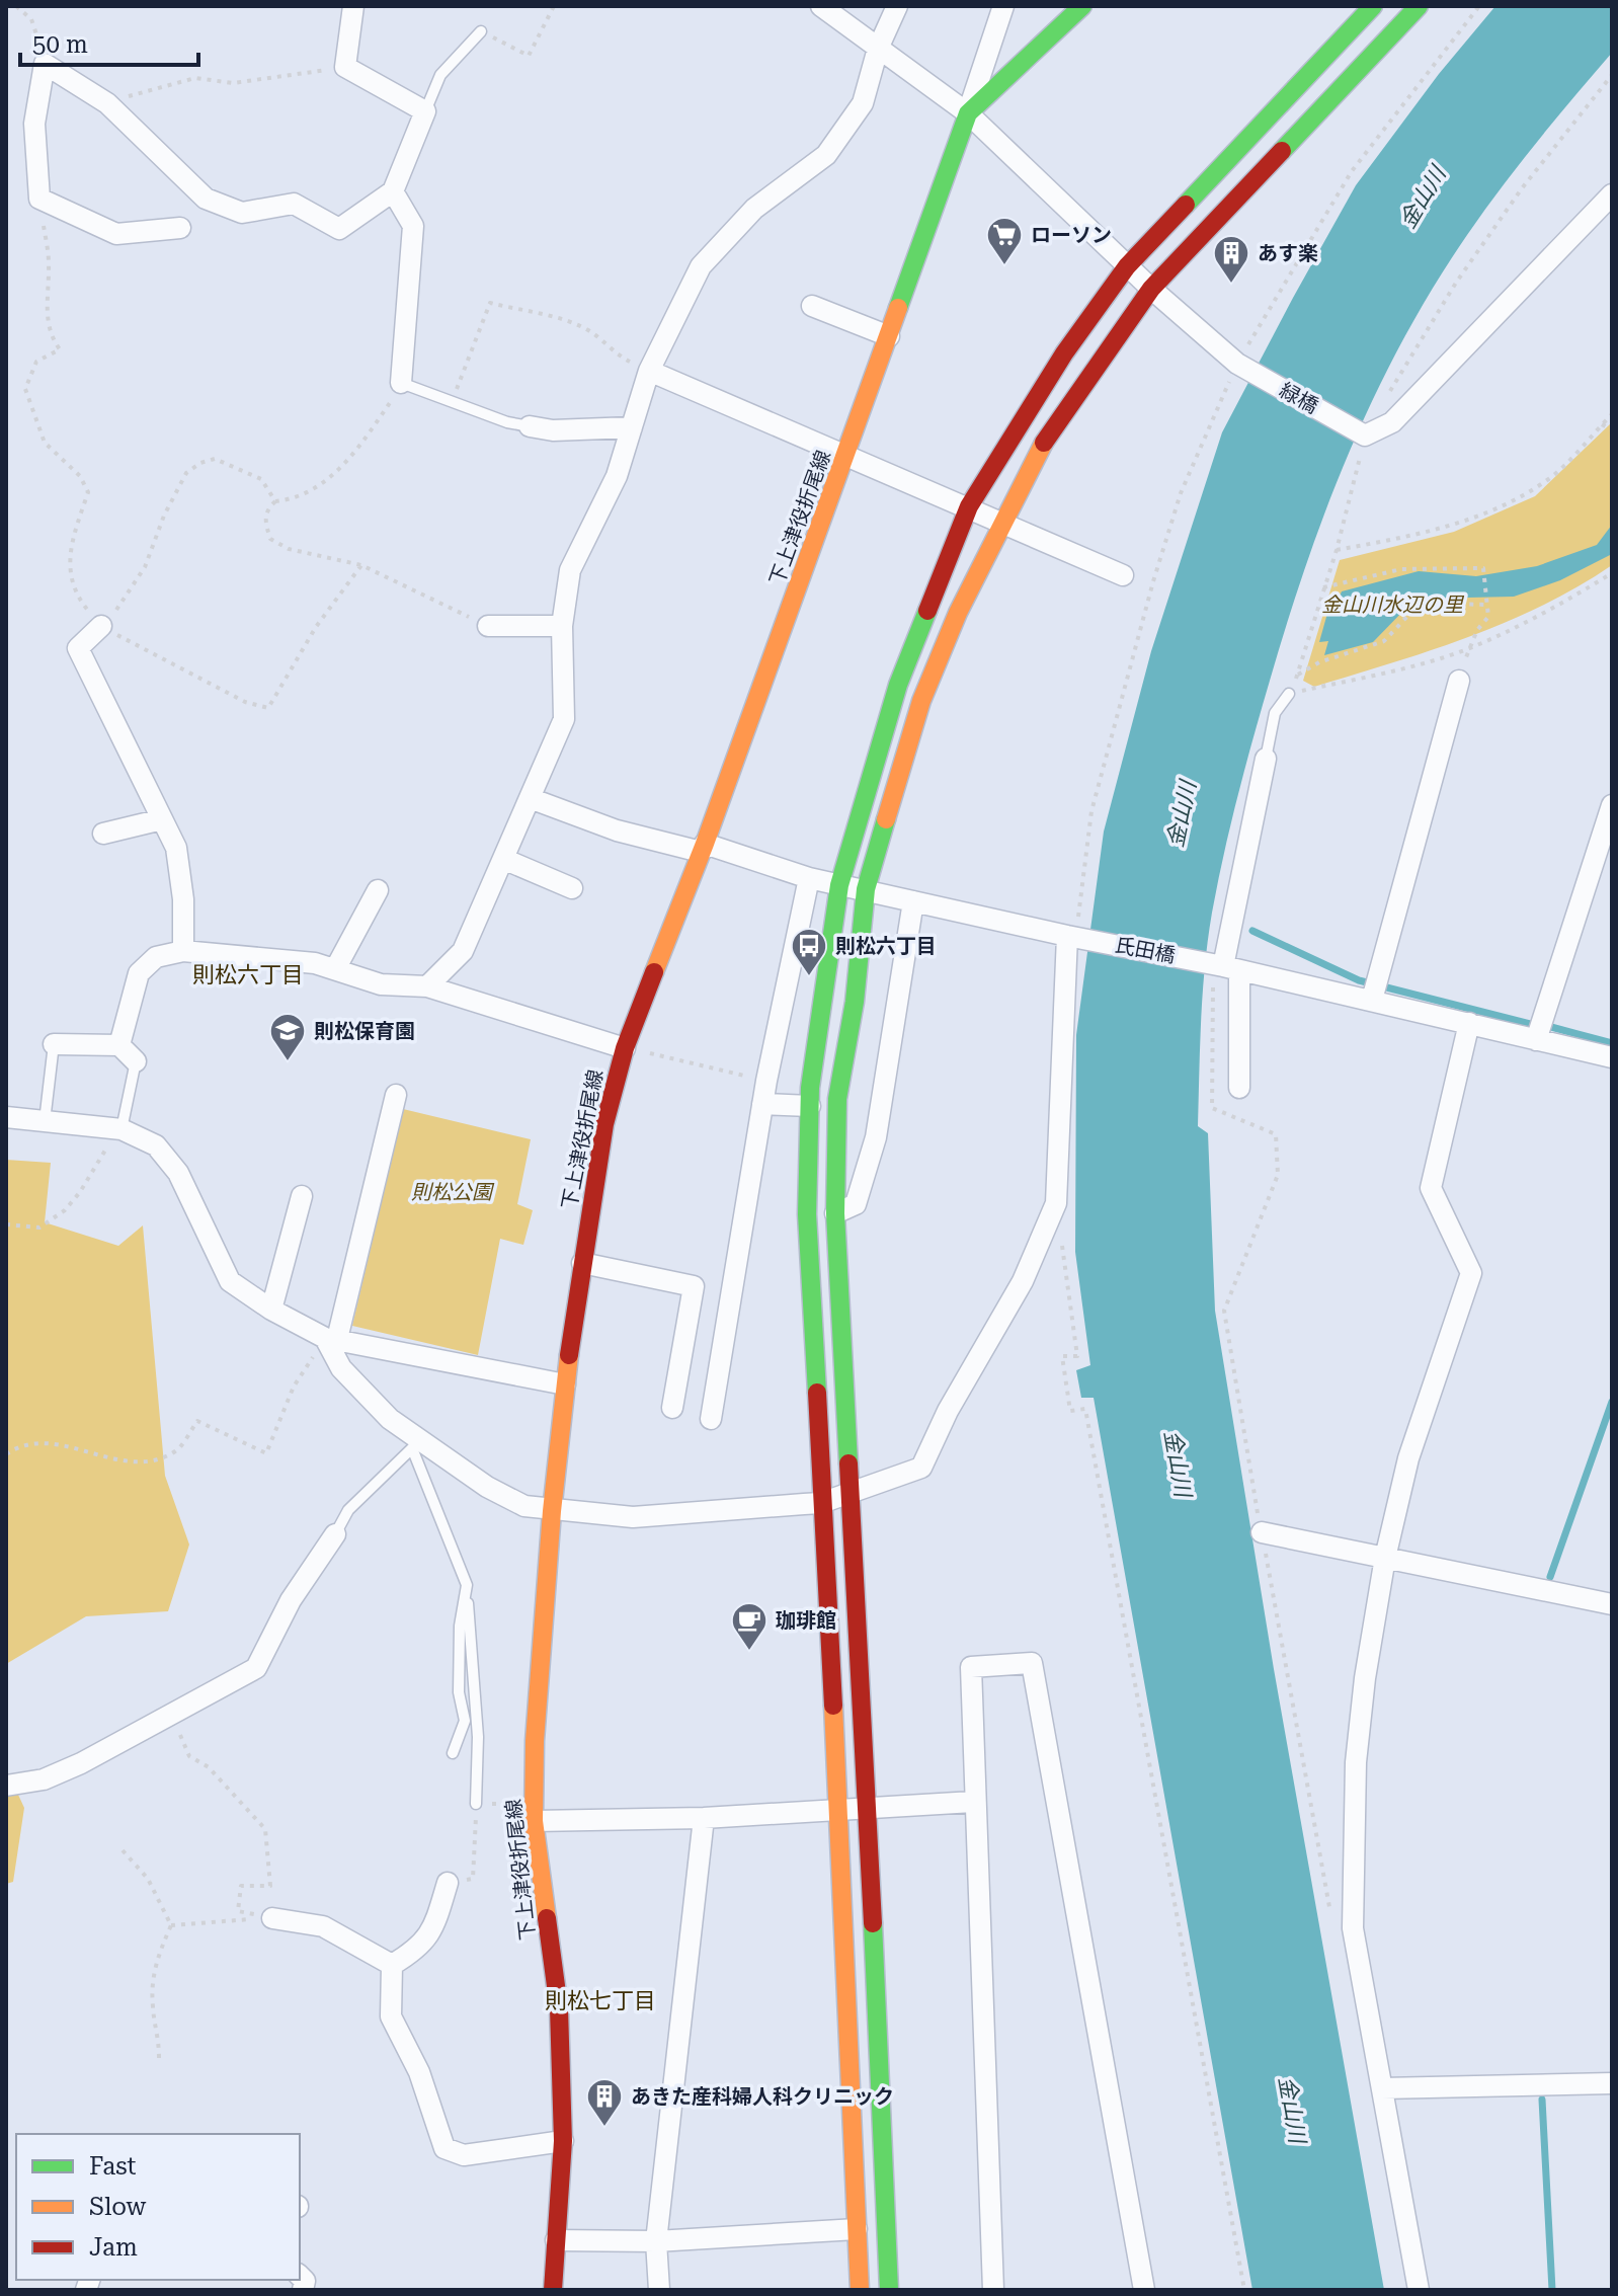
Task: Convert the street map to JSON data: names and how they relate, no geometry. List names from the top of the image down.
{
  "streets": {
    "street": ["緑橋", "下上津役折尾線", "氏田橋"]
  },
  "crossings": [
    ["緑橋", "下上津役折尾線"],
    ["下上津役折尾線", "氏田橋"]
  ],
  "districts": ["則松六丁目", "則松七丁目"],
  "water": ["金山川"],
  "parks": ["金山川水辺の里", "則松公園"],
  "places": {
    "supermarket": ["ローソン"],
    "building": ["あす楽", "あきた産科婦人科クリニック"],
    "bus stop": ["則松六丁目"],
    "school or university": ["則松保育園"],
    "cafe": ["珈琲館"]
  },
  "legend": ["Fast", "Slow", "Jam"],
  "scale_bar": "50 m"
}
